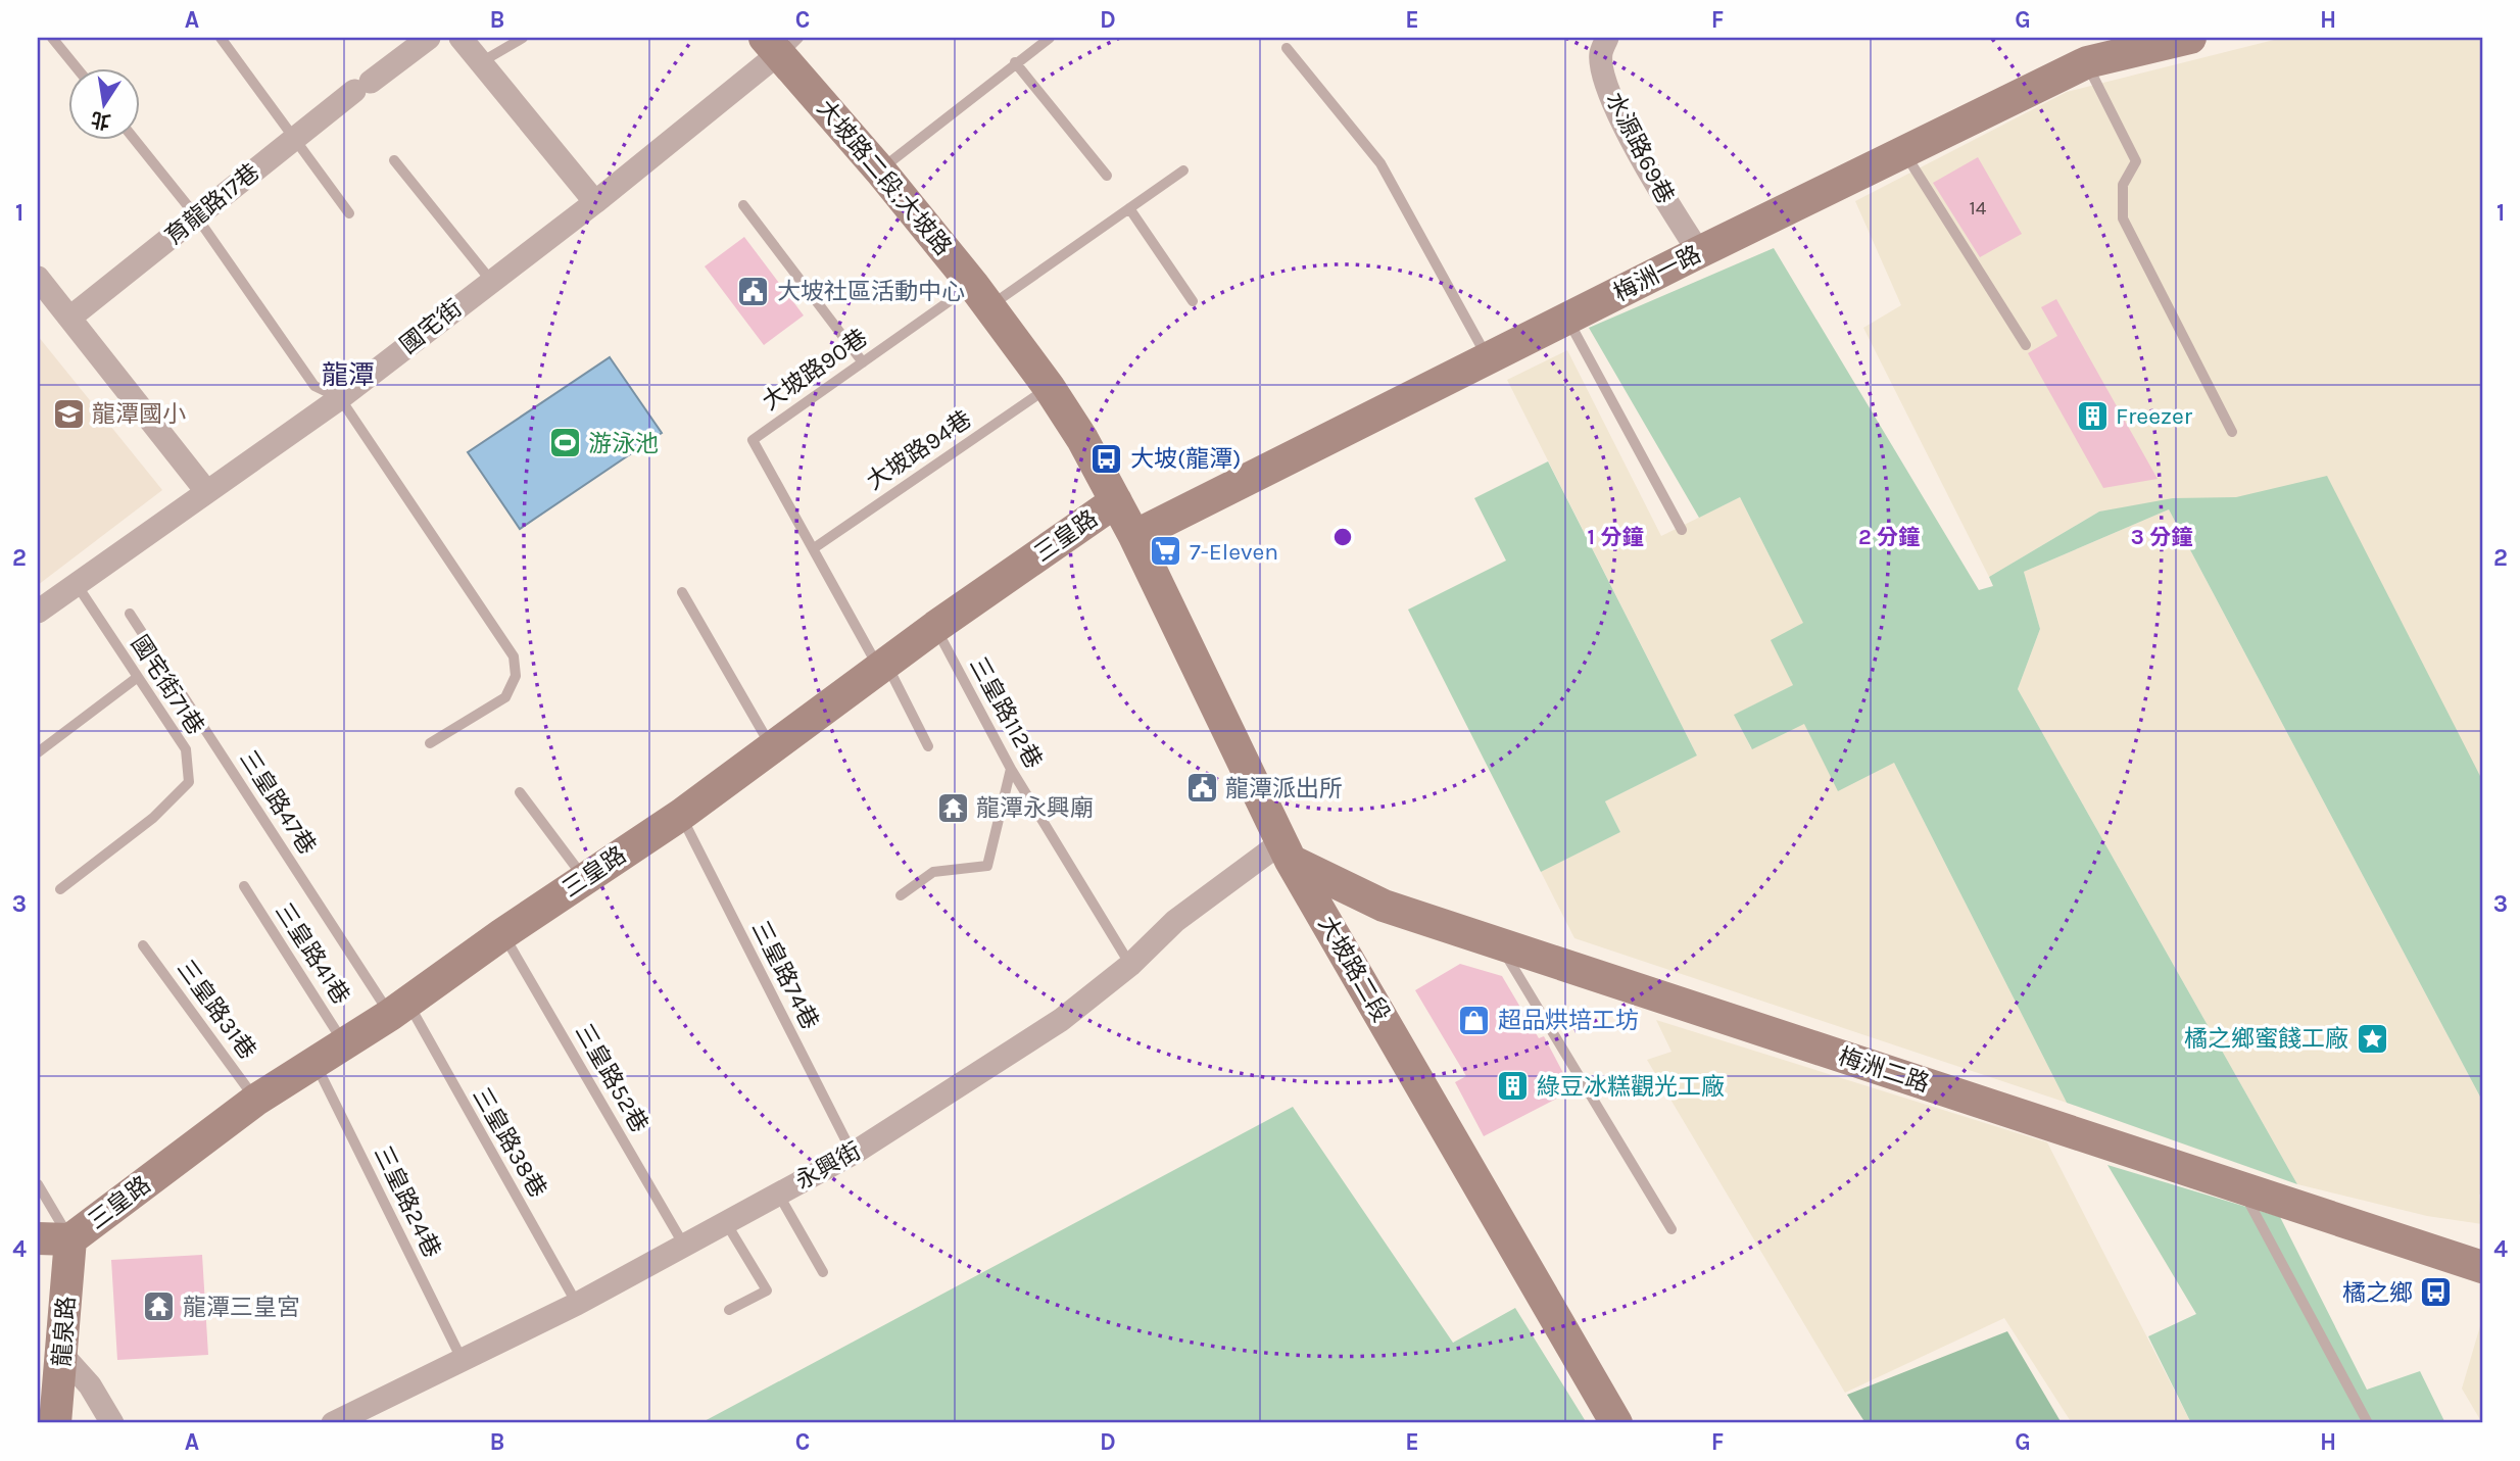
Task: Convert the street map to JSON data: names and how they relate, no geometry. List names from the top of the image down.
{
  "streets": {
    "street": [
      "水源路69巷",
      "大坡路二段;大坡路",
      "育龍路17巷",
      "梅洲一路",
      "國宅街",
      "三皇路",
      "大坡路二段",
      "梅洲二路",
      "永興街",
      "龍泉路"
    ],
    "lane": [
      "大坡路90巷",
      "大坡路94巷",
      "國宅街71巷",
      "三皇路112巷",
      "三皇路47巷",
      "三皇路41巷",
      "三皇路74巷",
      "三皇路31巷",
      "三皇路52巷",
      "三皇路38巷",
      "三皇路24巷"
    ]
  },
  "crossings": [
    ["水源路69巷", "梅洲一路"],
    ["大坡路二段;大坡路", "國宅街"],
    ["大坡路二段;大坡路", "大坡路90巷"],
    ["大坡路二段;大坡路", "大坡路94巷"],
    ["大坡路二段;大坡路", "三皇路"],
    ["大坡路二段;大坡路", "大坡路二段"],
    ["梅洲一路", "大坡路二段"],
    ["國宅街", "國宅街71巷"],
    ["大坡路90巷", "大坡路94巷"],
    ["三皇路", "三皇路112巷"],
    ["三皇路", "三皇路47巷"],
    ["三皇路", "三皇路41巷"],
    ["三皇路", "大坡路二段"],
    ["三皇路", "三皇路74巷"],
    ["三皇路", "三皇路31巷"],
    ["三皇路", "三皇路52巷"],
    ["三皇路", "三皇路38巷"],
    ["三皇路", "三皇路24巷"],
    ["三皇路", "龍泉路"],
    ["三皇路112巷", "永興街"],
    ["三皇路47巷", "三皇路38巷"],
    ["大坡路二段", "梅洲二路"],
    ["大坡路二段", "永興街"],
    ["三皇路74巷", "永興街"],
    ["梅洲二路", "永興街"],
    ["三皇路52巷", "永興街"],
    ["三皇路38巷", "永興街"],
    ["永興街", "三皇路24巷"]
  ],
  "districts": ["龍潭"],
  "places": {
    "public building": ["大坡社區活動中心", "龍潭派出所"],
    "school or university": ["龍潭國小"],
    "building": ["Freezer", "綠豆冰糕觀光工廠"],
    "sports": ["游泳池"],
    "bus stop": ["大坡(龍潭)", "橘之鄉"],
    "supermarket": ["7-Eleven"],
    "temple": ["龍潭永興廟", "龍潭三皇宮"],
    "shop": ["超品烘培工坊"],
    "place": ["橘之鄉蜜餞工廠"]
  },
  "house_numbers": ["14"],
  "north": "bottom",
  "grid": {
    "columns": [
      "A",
      "B",
      "C",
      "D",
      "E",
      "F",
      "G",
      "H"
    ],
    "rows": [
      "1",
      "2",
      "3",
      "4"
    ]
  },
  "rings": ["1 分鐘", "2 分鐘", "3 分鐘"]
}
